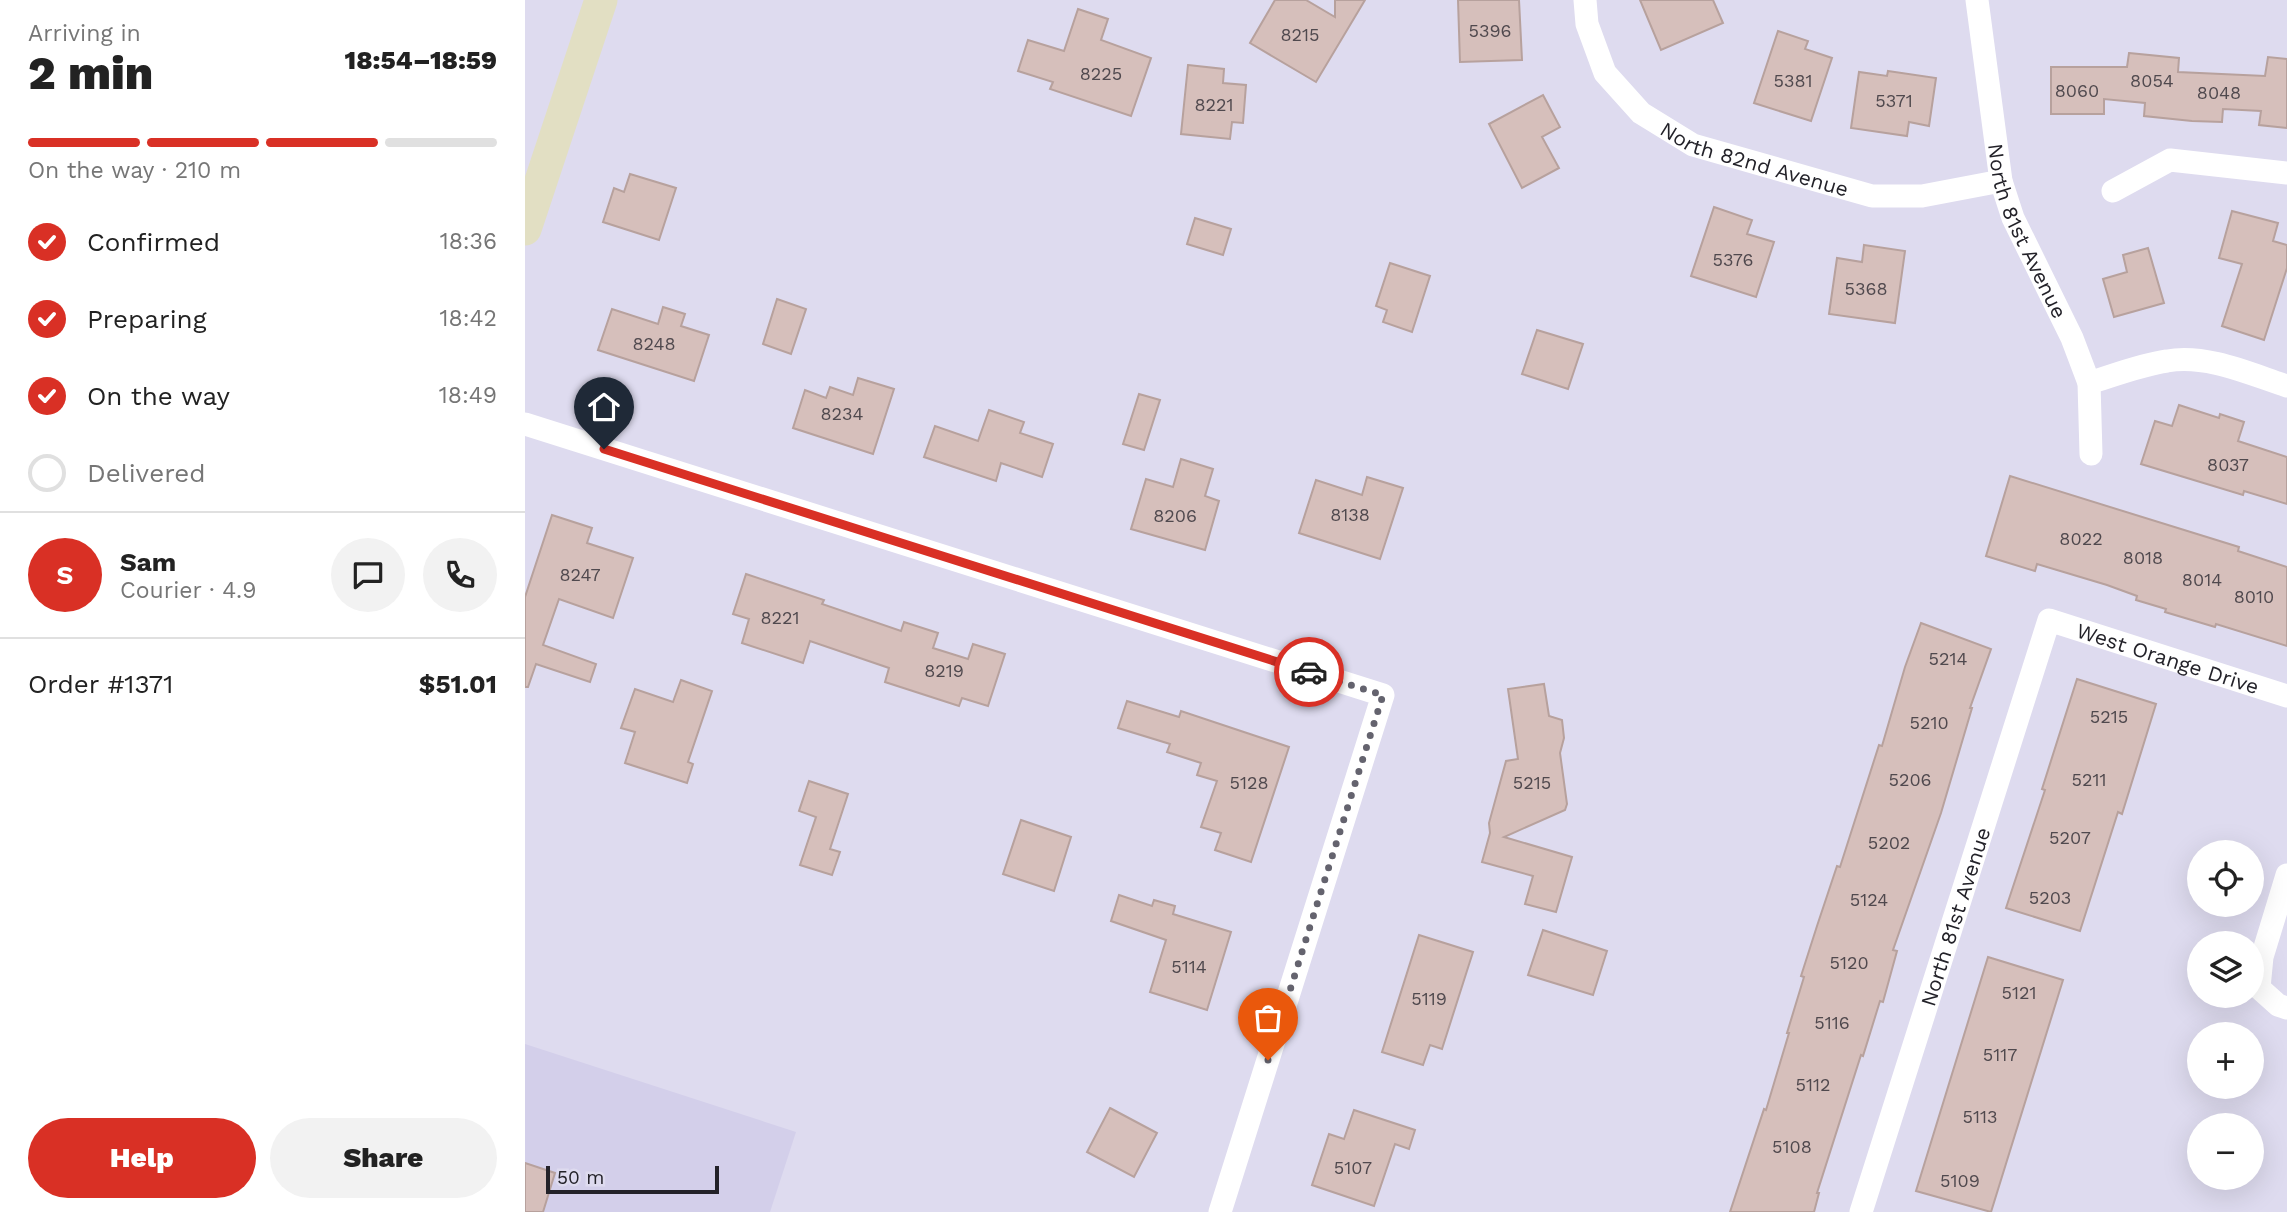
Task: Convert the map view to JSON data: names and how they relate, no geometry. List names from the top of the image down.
{
  "streets": {
    "street": ["North 82nd Avenue", "North 81st Avenue", "West Orange Drive"]
  },
  "crossings": [
    ["North 82nd Avenue", "North 81st Avenue"],
    ["North 81st Avenue", "West Orange Drive"]
  ],
  "house_numbers": [
    "5396",
    "8215",
    "8225",
    "5381",
    "8054",
    "8060",
    "8048",
    "5371",
    "8221",
    "5376",
    "5368",
    "8248",
    "8234",
    "8037",
    "8138",
    "8206",
    "8022",
    "8018",
    "8247",
    "8014",
    "8010",
    "8221",
    "5214",
    "8219",
    "5215",
    "5210",
    "5206",
    "5211",
    "5128",
    "5215",
    "5207",
    "5202",
    "5203",
    "5124",
    "5120",
    "5114",
    "5121",
    "5119",
    "5116",
    "5117",
    "5112",
    "5113",
    "5108",
    "5107",
    "5109"
  ],
  "scale_bar": "50 m",
  "page": {
    "heading": ["2 min", "Arriving in", "18:54–18:59"],
    "panel": [
      "Sam",
      "Courier · 4.9",
      "Order #1371",
      "$51.01"
    ],
    "bar": "On the way · 210 m",
    "list": [
      ["Confirmed", "18:36"],
      ["Preparing", "18:42"],
      ["On the way", "18:49"],
      "Delivered"
    ],
    "round": "S",
    "map_buttons": ["+", "−"],
    "buttons": ["Help", "Share"],
    "scale": "50 m"
  }
}
